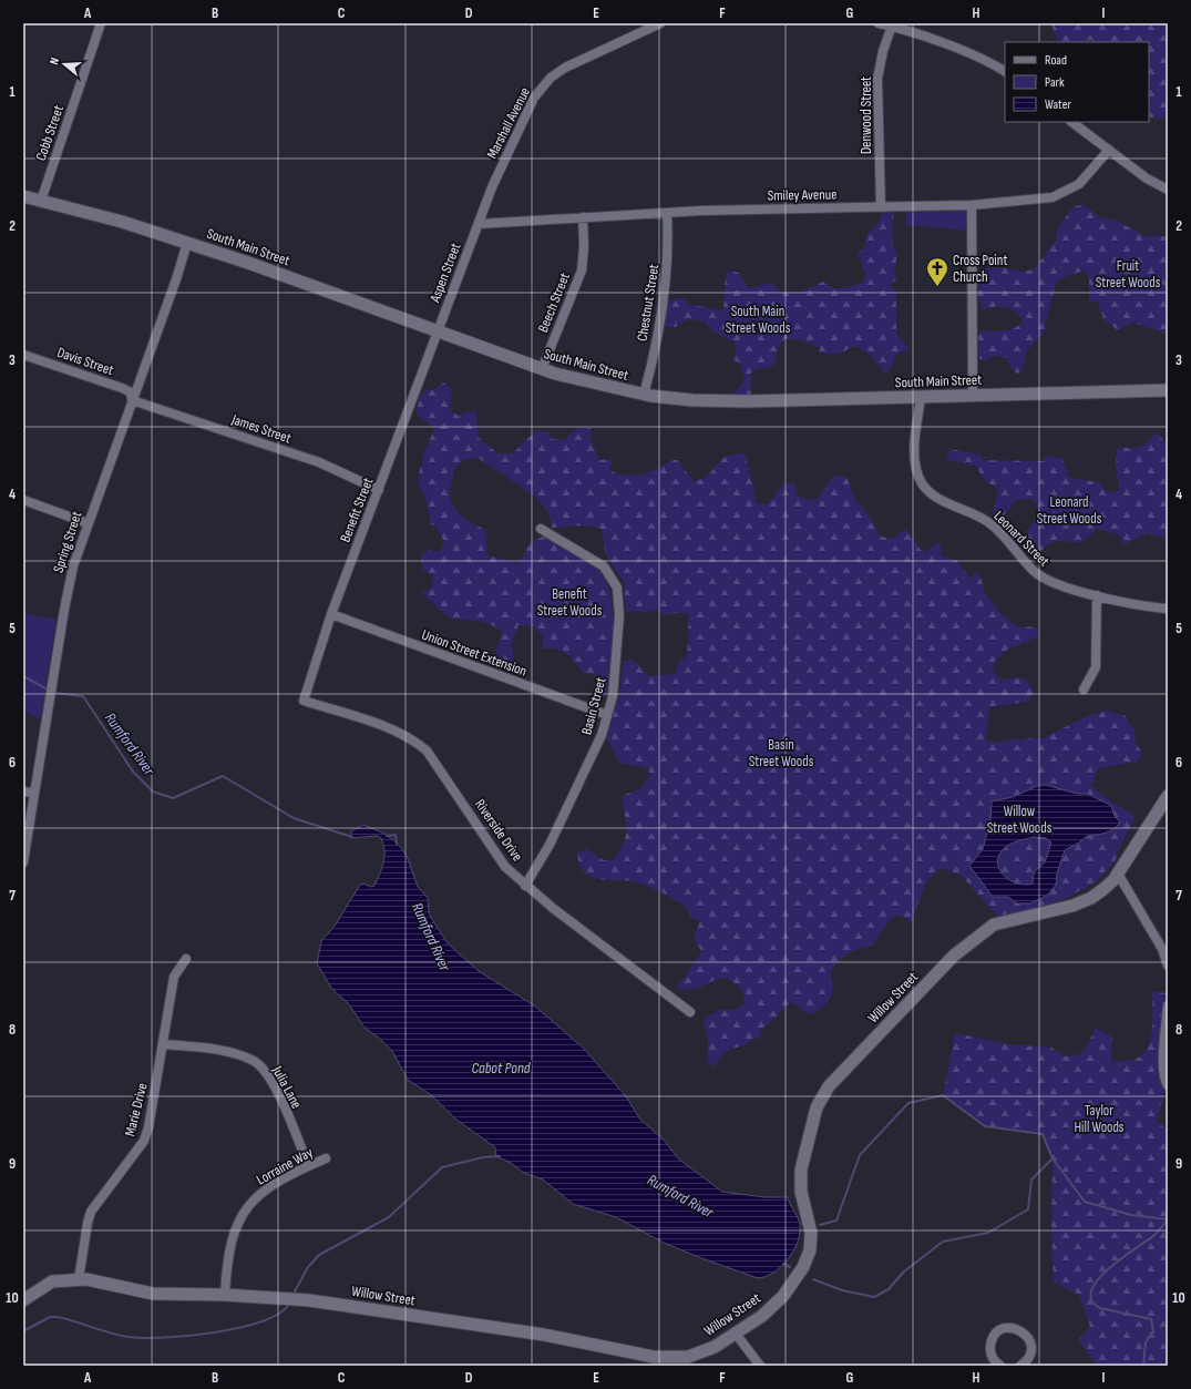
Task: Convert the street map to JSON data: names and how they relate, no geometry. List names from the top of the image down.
{
  "streets": {
    "street": [
      "Denwood Street",
      "Marshall Avenue",
      "Cobb Street",
      "Smiley Avenue",
      "South Main Street",
      "Aspen Street",
      "Beech Street",
      "Chestnut Street",
      "Davis Street",
      "James Street",
      "Benefit Street",
      "Leonard Street",
      "Spring Street",
      "Union Street Extension",
      "Basin Street",
      "Riverside Drive",
      "Willow Street",
      "Julia Lane",
      "Marie Drive",
      "Lorraine Way"
    ]
  },
  "crossings": [
    ["Denwood Street", "Smiley Avenue"],
    ["Marshall Avenue", "Smiley Avenue"],
    ["Marshall Avenue", "Aspen Street"],
    ["Cobb Street", "South Main Street"],
    ["Smiley Avenue", "Aspen Street"],
    ["Smiley Avenue", "Beech Street"],
    ["Smiley Avenue", "Chestnut Street"],
    ["South Main Street", "Aspen Street"],
    ["South Main Street", "Beech Street"],
    ["South Main Street", "Chestnut Street"],
    ["South Main Street", "Benefit Street"],
    ["South Main Street", "Leonard Street"],
    ["South Main Street", "Spring Street"],
    ["Aspen Street", "Benefit Street"],
    ["Davis Street", "James Street"],
    ["Davis Street", "Spring Street"],
    ["James Street", "Benefit Street"],
    ["James Street", "Spring Street"],
    ["Benefit Street", "Union Street Extension"],
    ["Benefit Street", "Riverside Drive"],
    ["Union Street Extension", "Basin Street"],
    ["Basin Street", "Riverside Drive"],
    ["Willow Street", "Marie Drive"],
    ["Willow Street", "Lorraine Way"],
    ["Julia Lane", "Marie Drive"],
    ["Julia Lane", "Lorraine Way"]
  ],
  "water": ["Rumford River", "Cabot Pond"],
  "parks": [
    "Fruit Street Woods",
    "South Main Street Woods",
    "Leonard Street Woods",
    "Benefit Street Woods",
    "Basin Street Woods",
    "Willow Street Woods",
    "Taylor Hill Woods"
  ],
  "places": {
    "church": ["Cross Point Church"]
  },
  "legend": ["Road", "Park", "Water"],
  "north": "left",
  "grid": {
    "columns": [
      "A",
      "B",
      "C",
      "D",
      "E",
      "F",
      "G",
      "H",
      "I"
    ],
    "rows": [
      "1",
      "2",
      "3",
      "4",
      "5",
      "6",
      "7",
      "8",
      "9",
      "10"
    ]
  }
}
